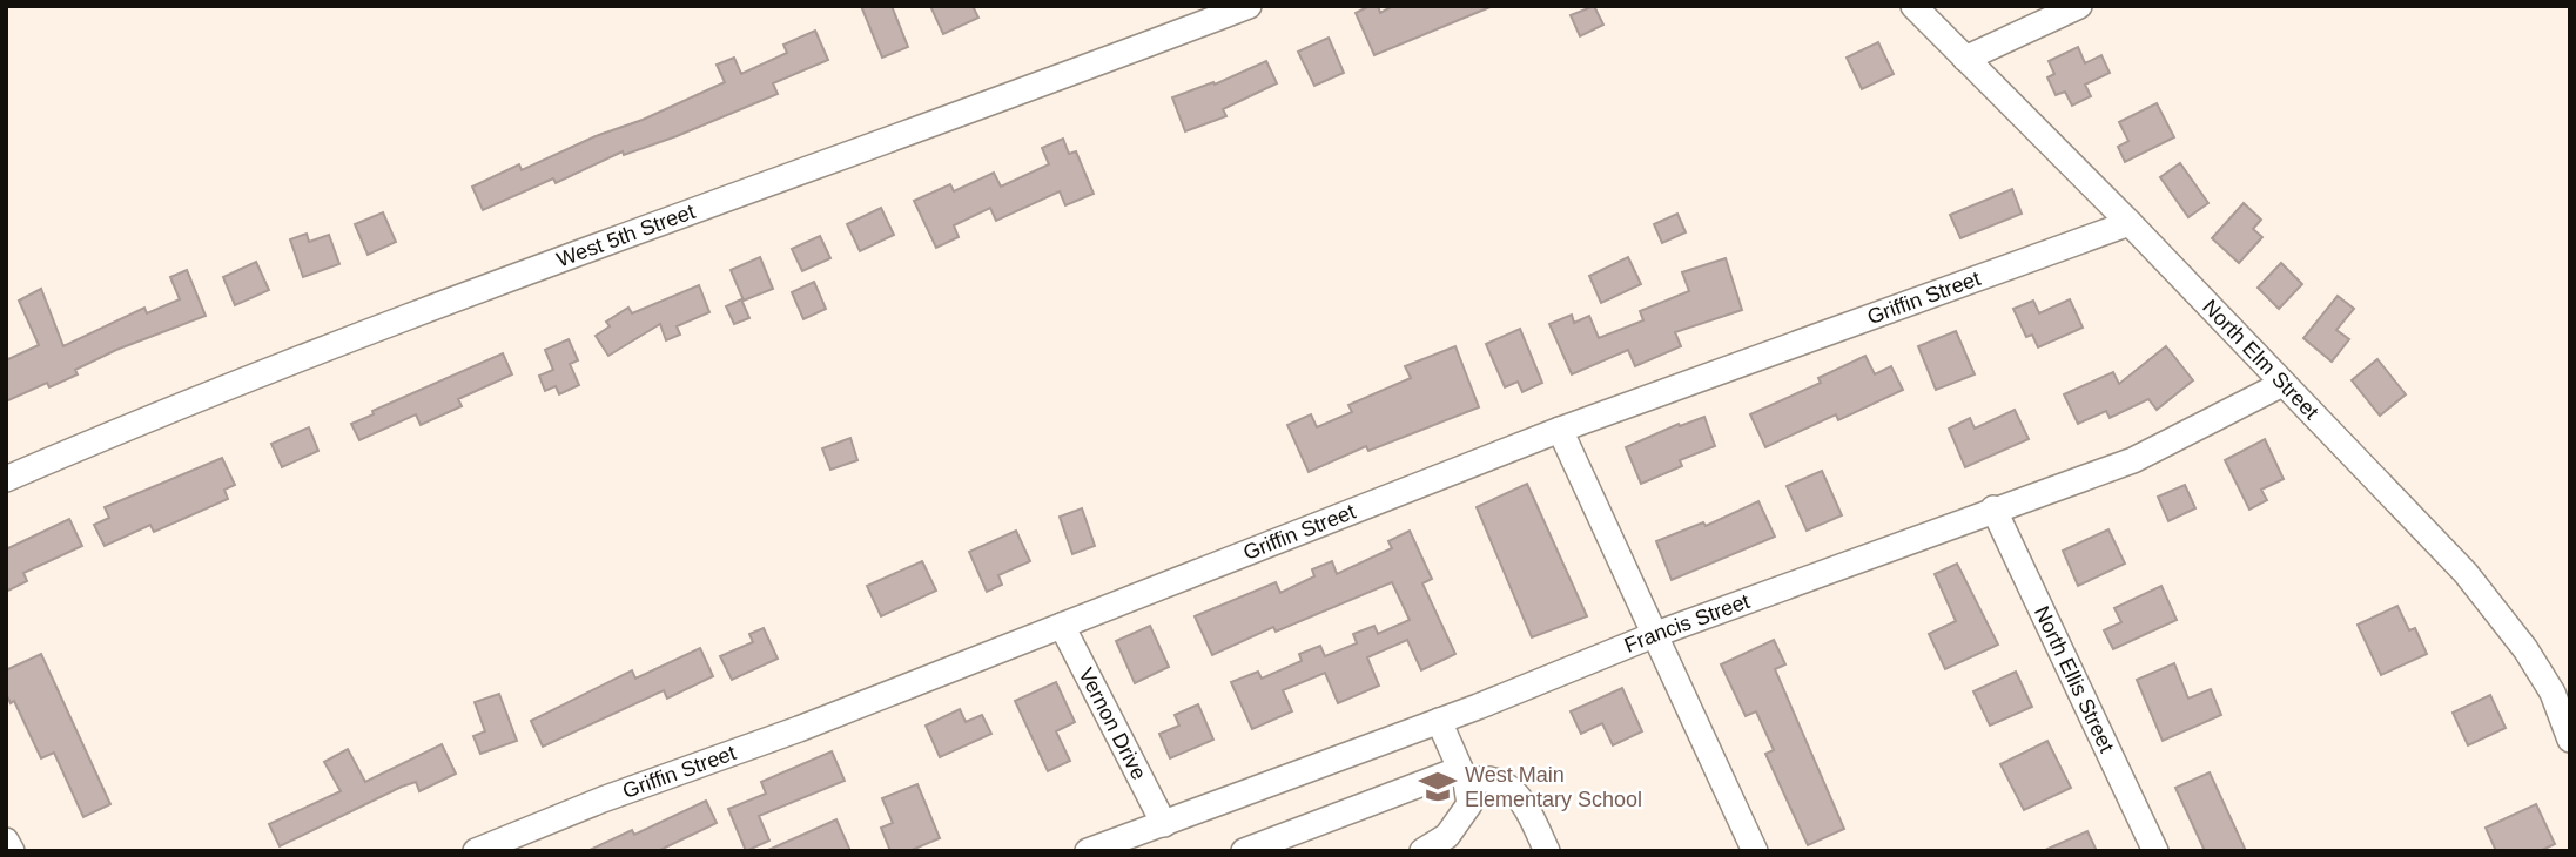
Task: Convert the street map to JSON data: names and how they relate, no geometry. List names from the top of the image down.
{
  "streets": {
    "street": [
      "West 5th Street",
      "Griffin Street",
      "North Elm Street",
      "Francis Street",
      "North Ellis Street",
      "Vernon Drive"
    ]
  },
  "crossings": [
    ["Griffin Street", "North Elm Street"],
    ["Griffin Street", "Vernon Drive"],
    ["North Elm Street", "Francis Street"],
    ["Francis Street", "North Ellis Street"],
    ["Francis Street", "Vernon Drive"]
  ],
  "places": {
    "school or university": ["West Main Elementary School"]
  }
}
